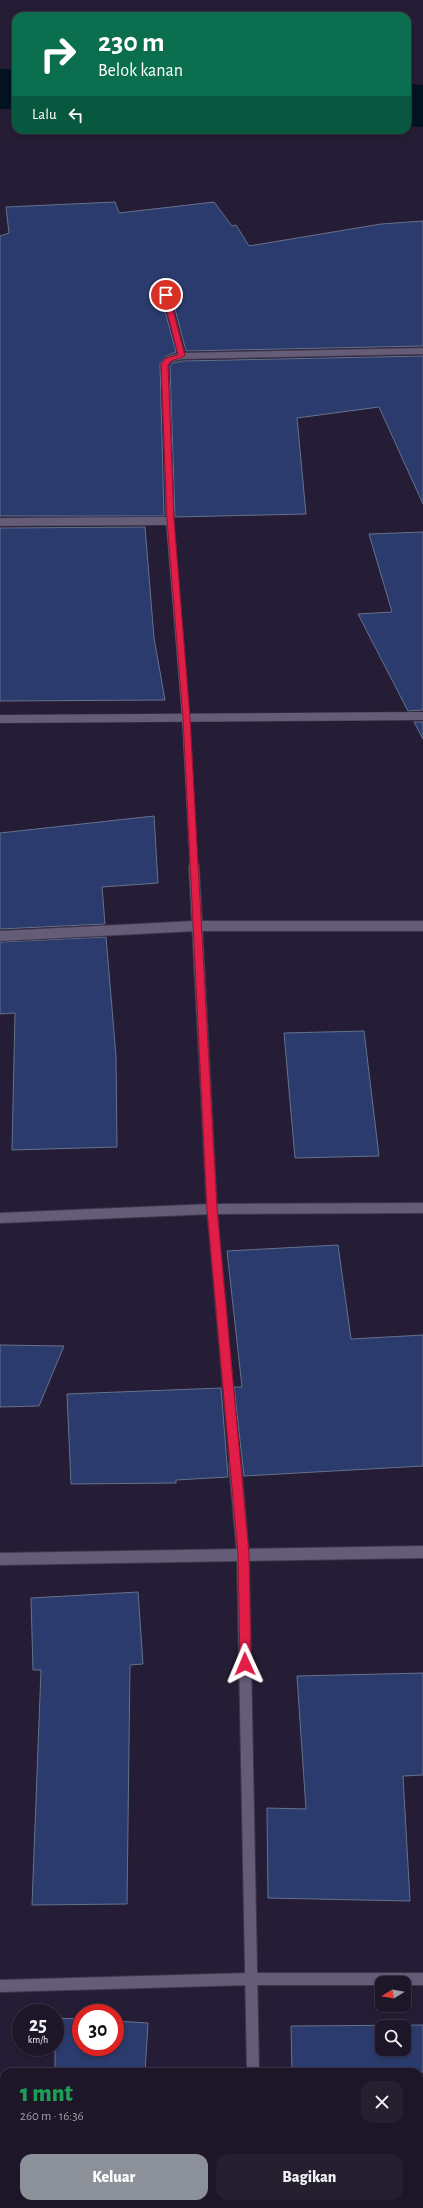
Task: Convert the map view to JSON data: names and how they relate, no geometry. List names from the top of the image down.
{
  "north": "left",
  "page": {
    "turn": ["230 m", "Belok kanan"],
    "then": "Lalu",
    "speed": "25 km/h",
    "limit": "30",
    "heading": ["1 mnt", "260 m · 16:36"],
    "buttons": ["Keluar", "Bagikan"]
  }
}
